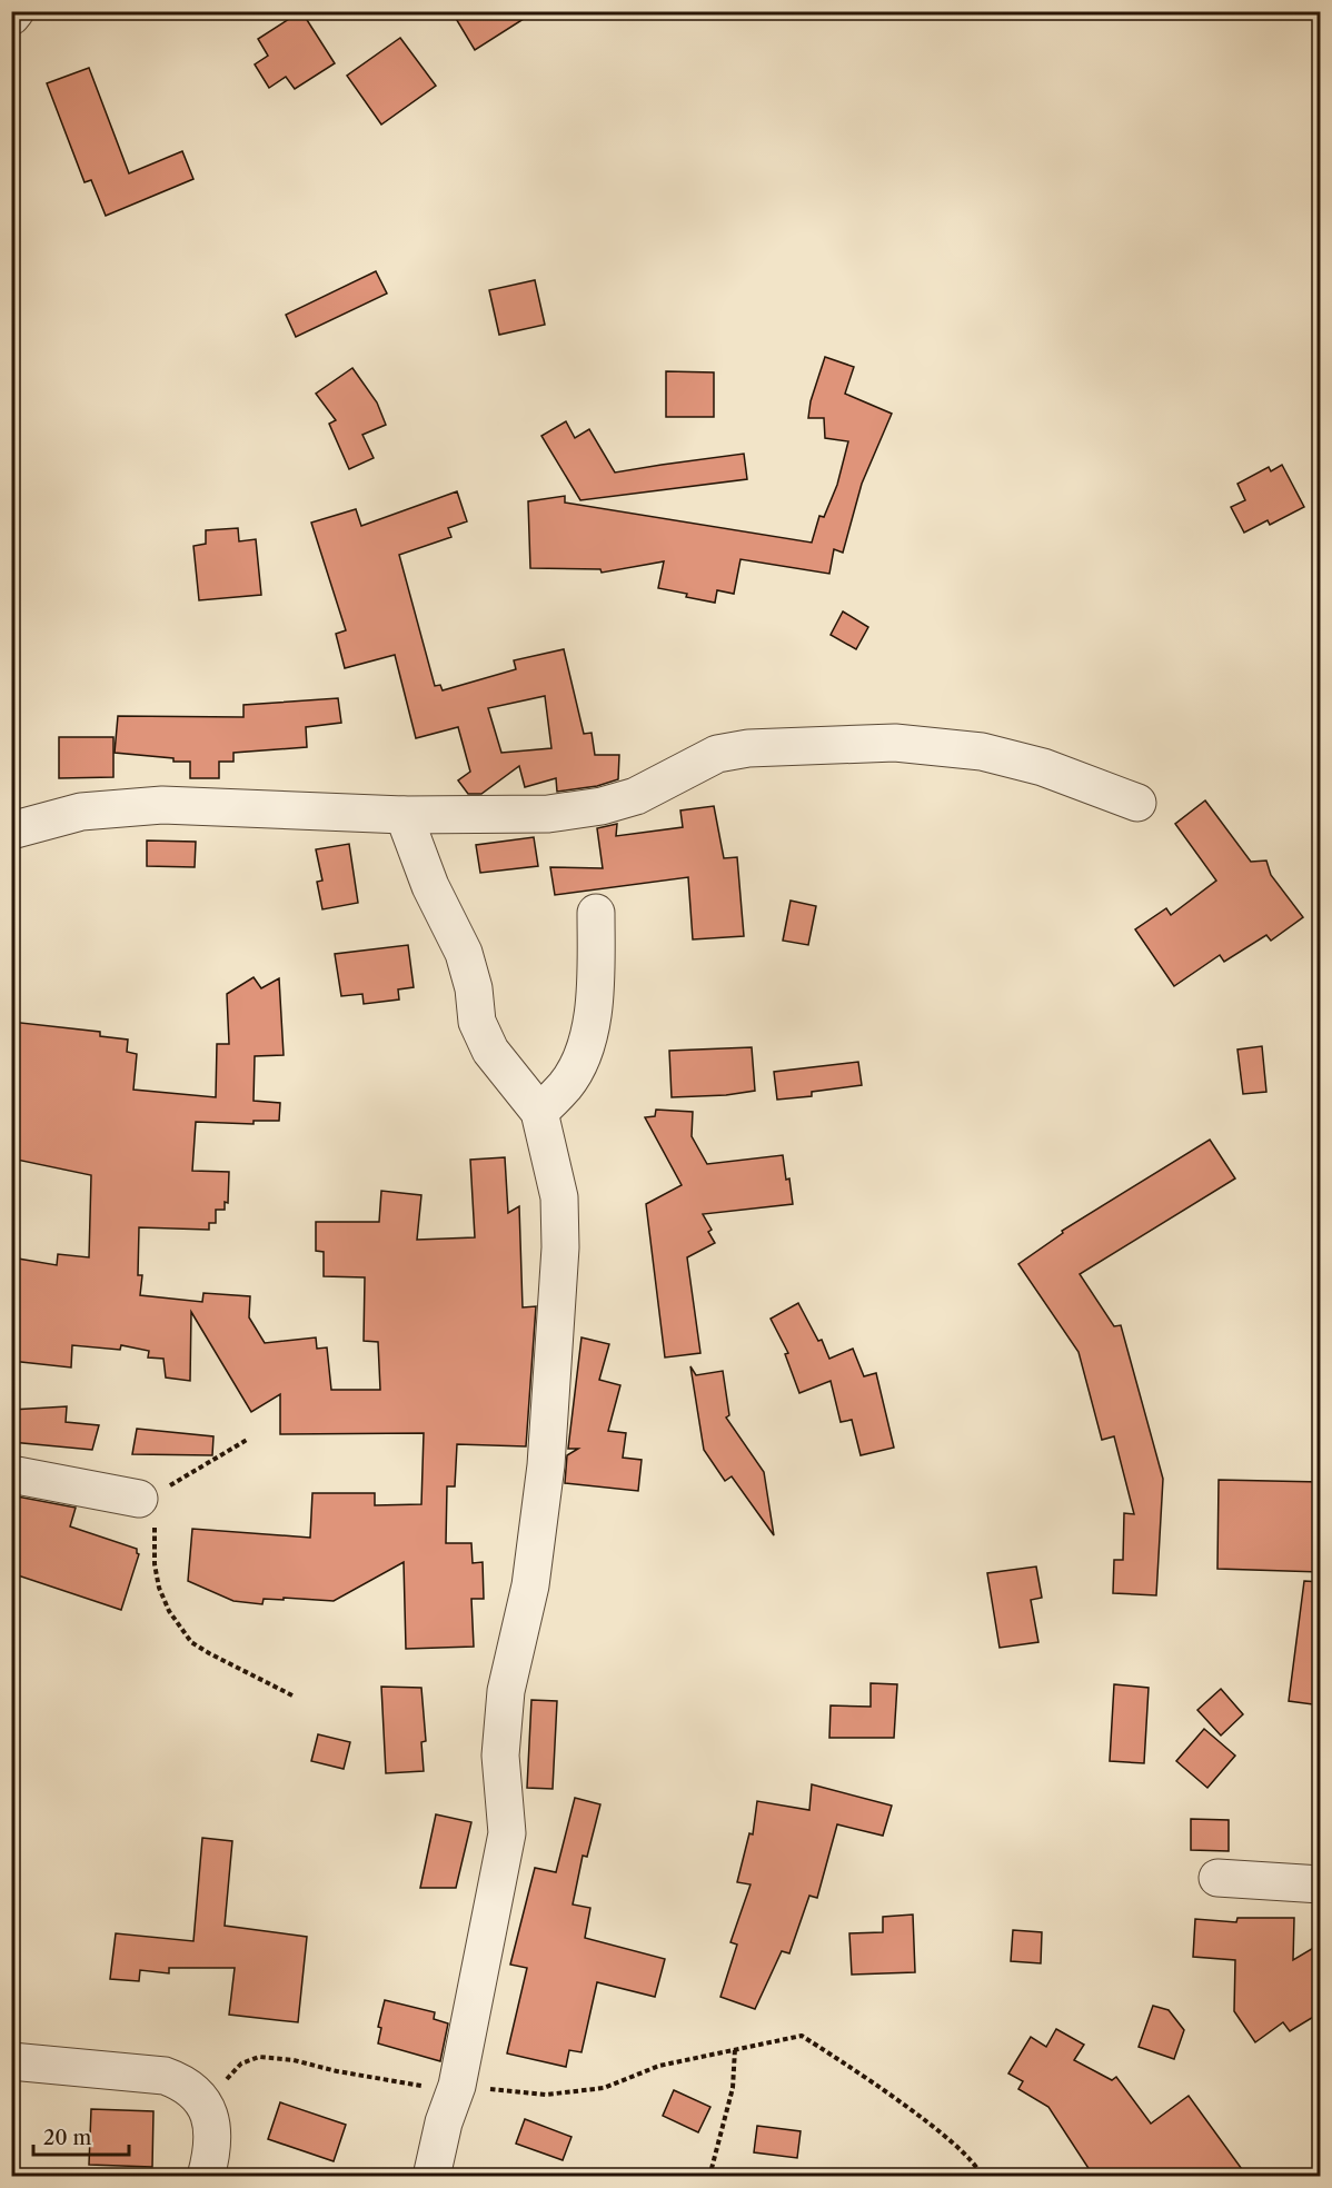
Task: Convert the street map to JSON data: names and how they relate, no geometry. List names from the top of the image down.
{
  "scale_bar": "20 m"
}
